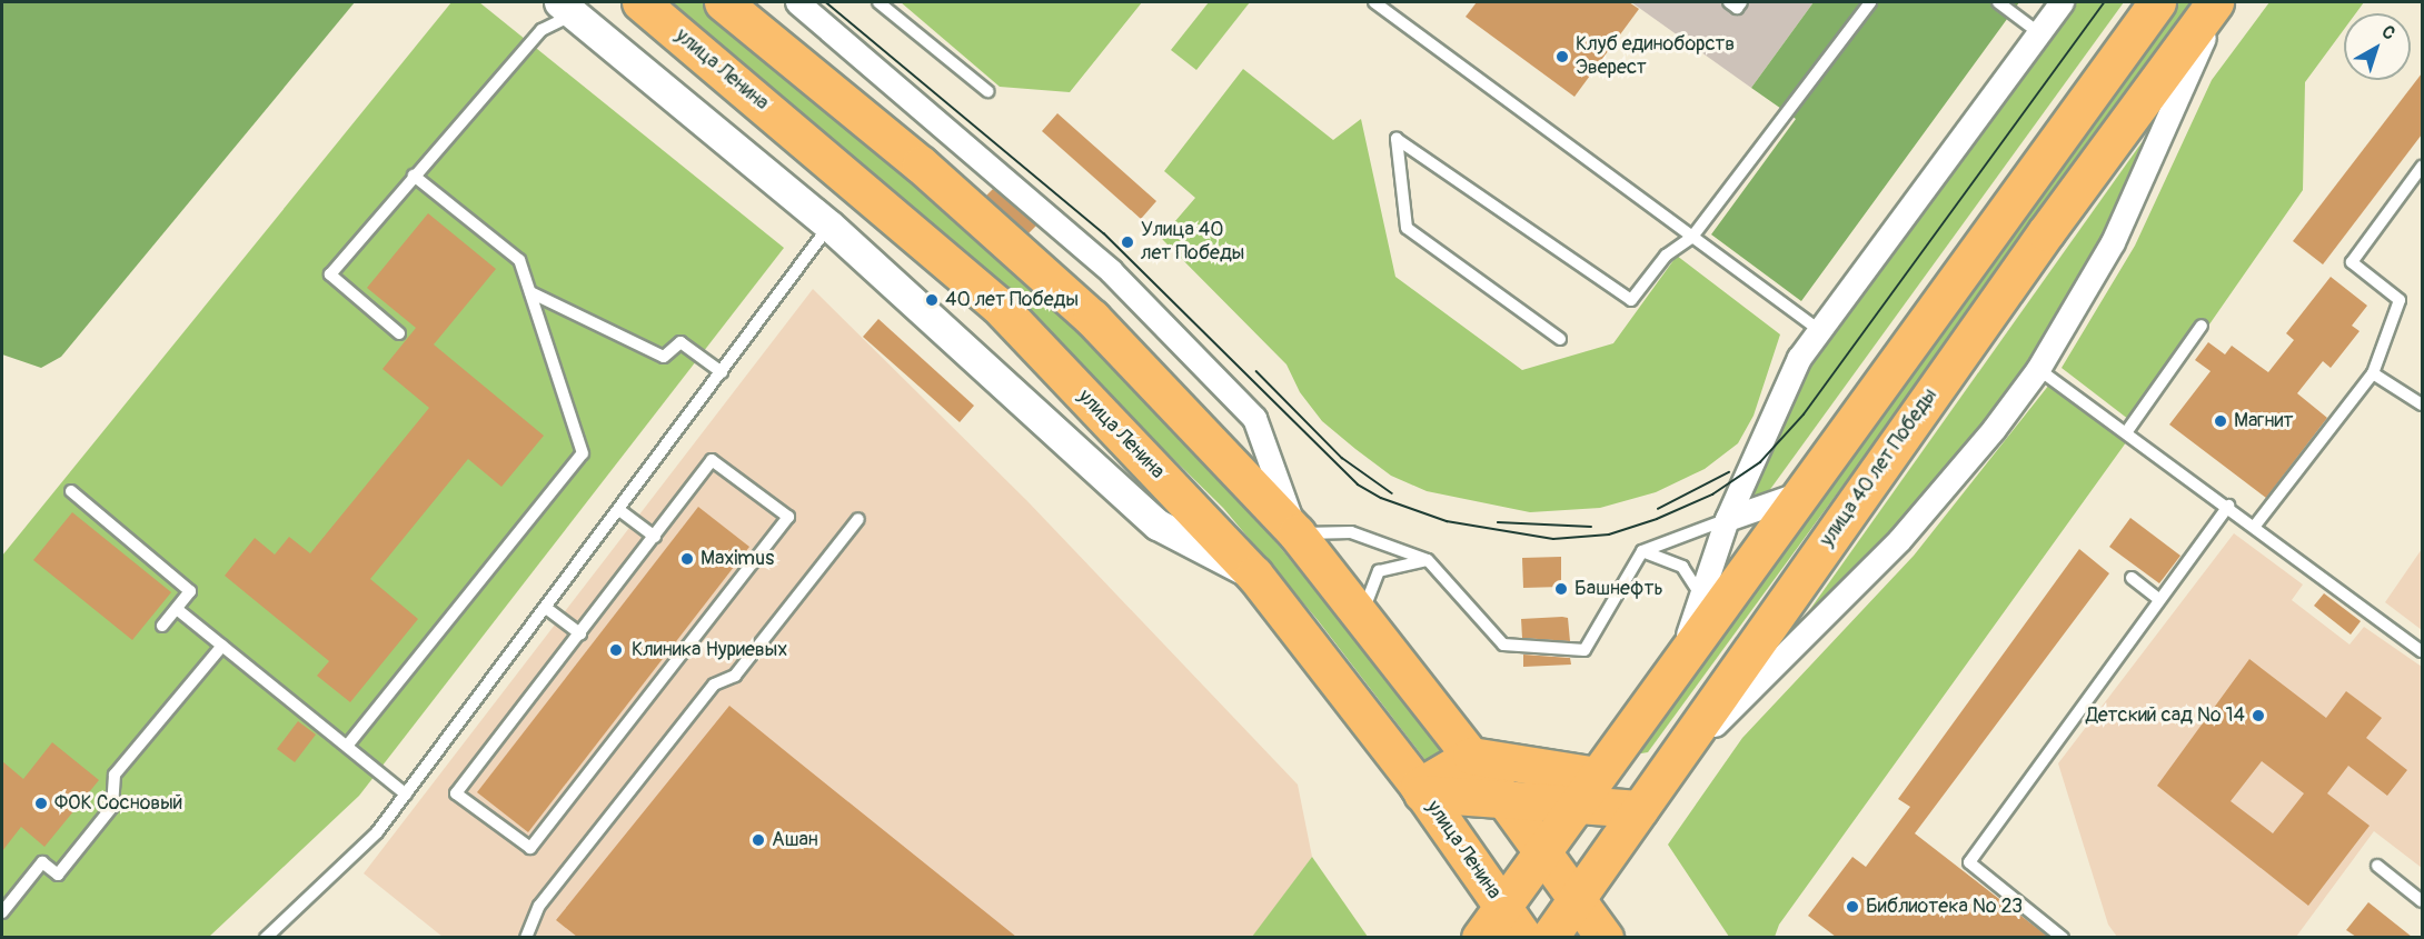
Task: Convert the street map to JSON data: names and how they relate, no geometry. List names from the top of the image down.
{
  "streets": {
    "main road": ["улица Ленина", "улица 40 лет Победы"]
  },
  "places": [
    "Клуб единоборств Эверест",
    "Улица 40 лет Победы",
    "40 лет Победы",
    "Магнит",
    "Maximus",
    "Башнефть",
    "Клиника Нуриевых",
    "Детский сад № 14",
    "ФОК Сосновый",
    "Ашан",
    "Библиотека № 23"
  ],
  "north": "top right"
}
